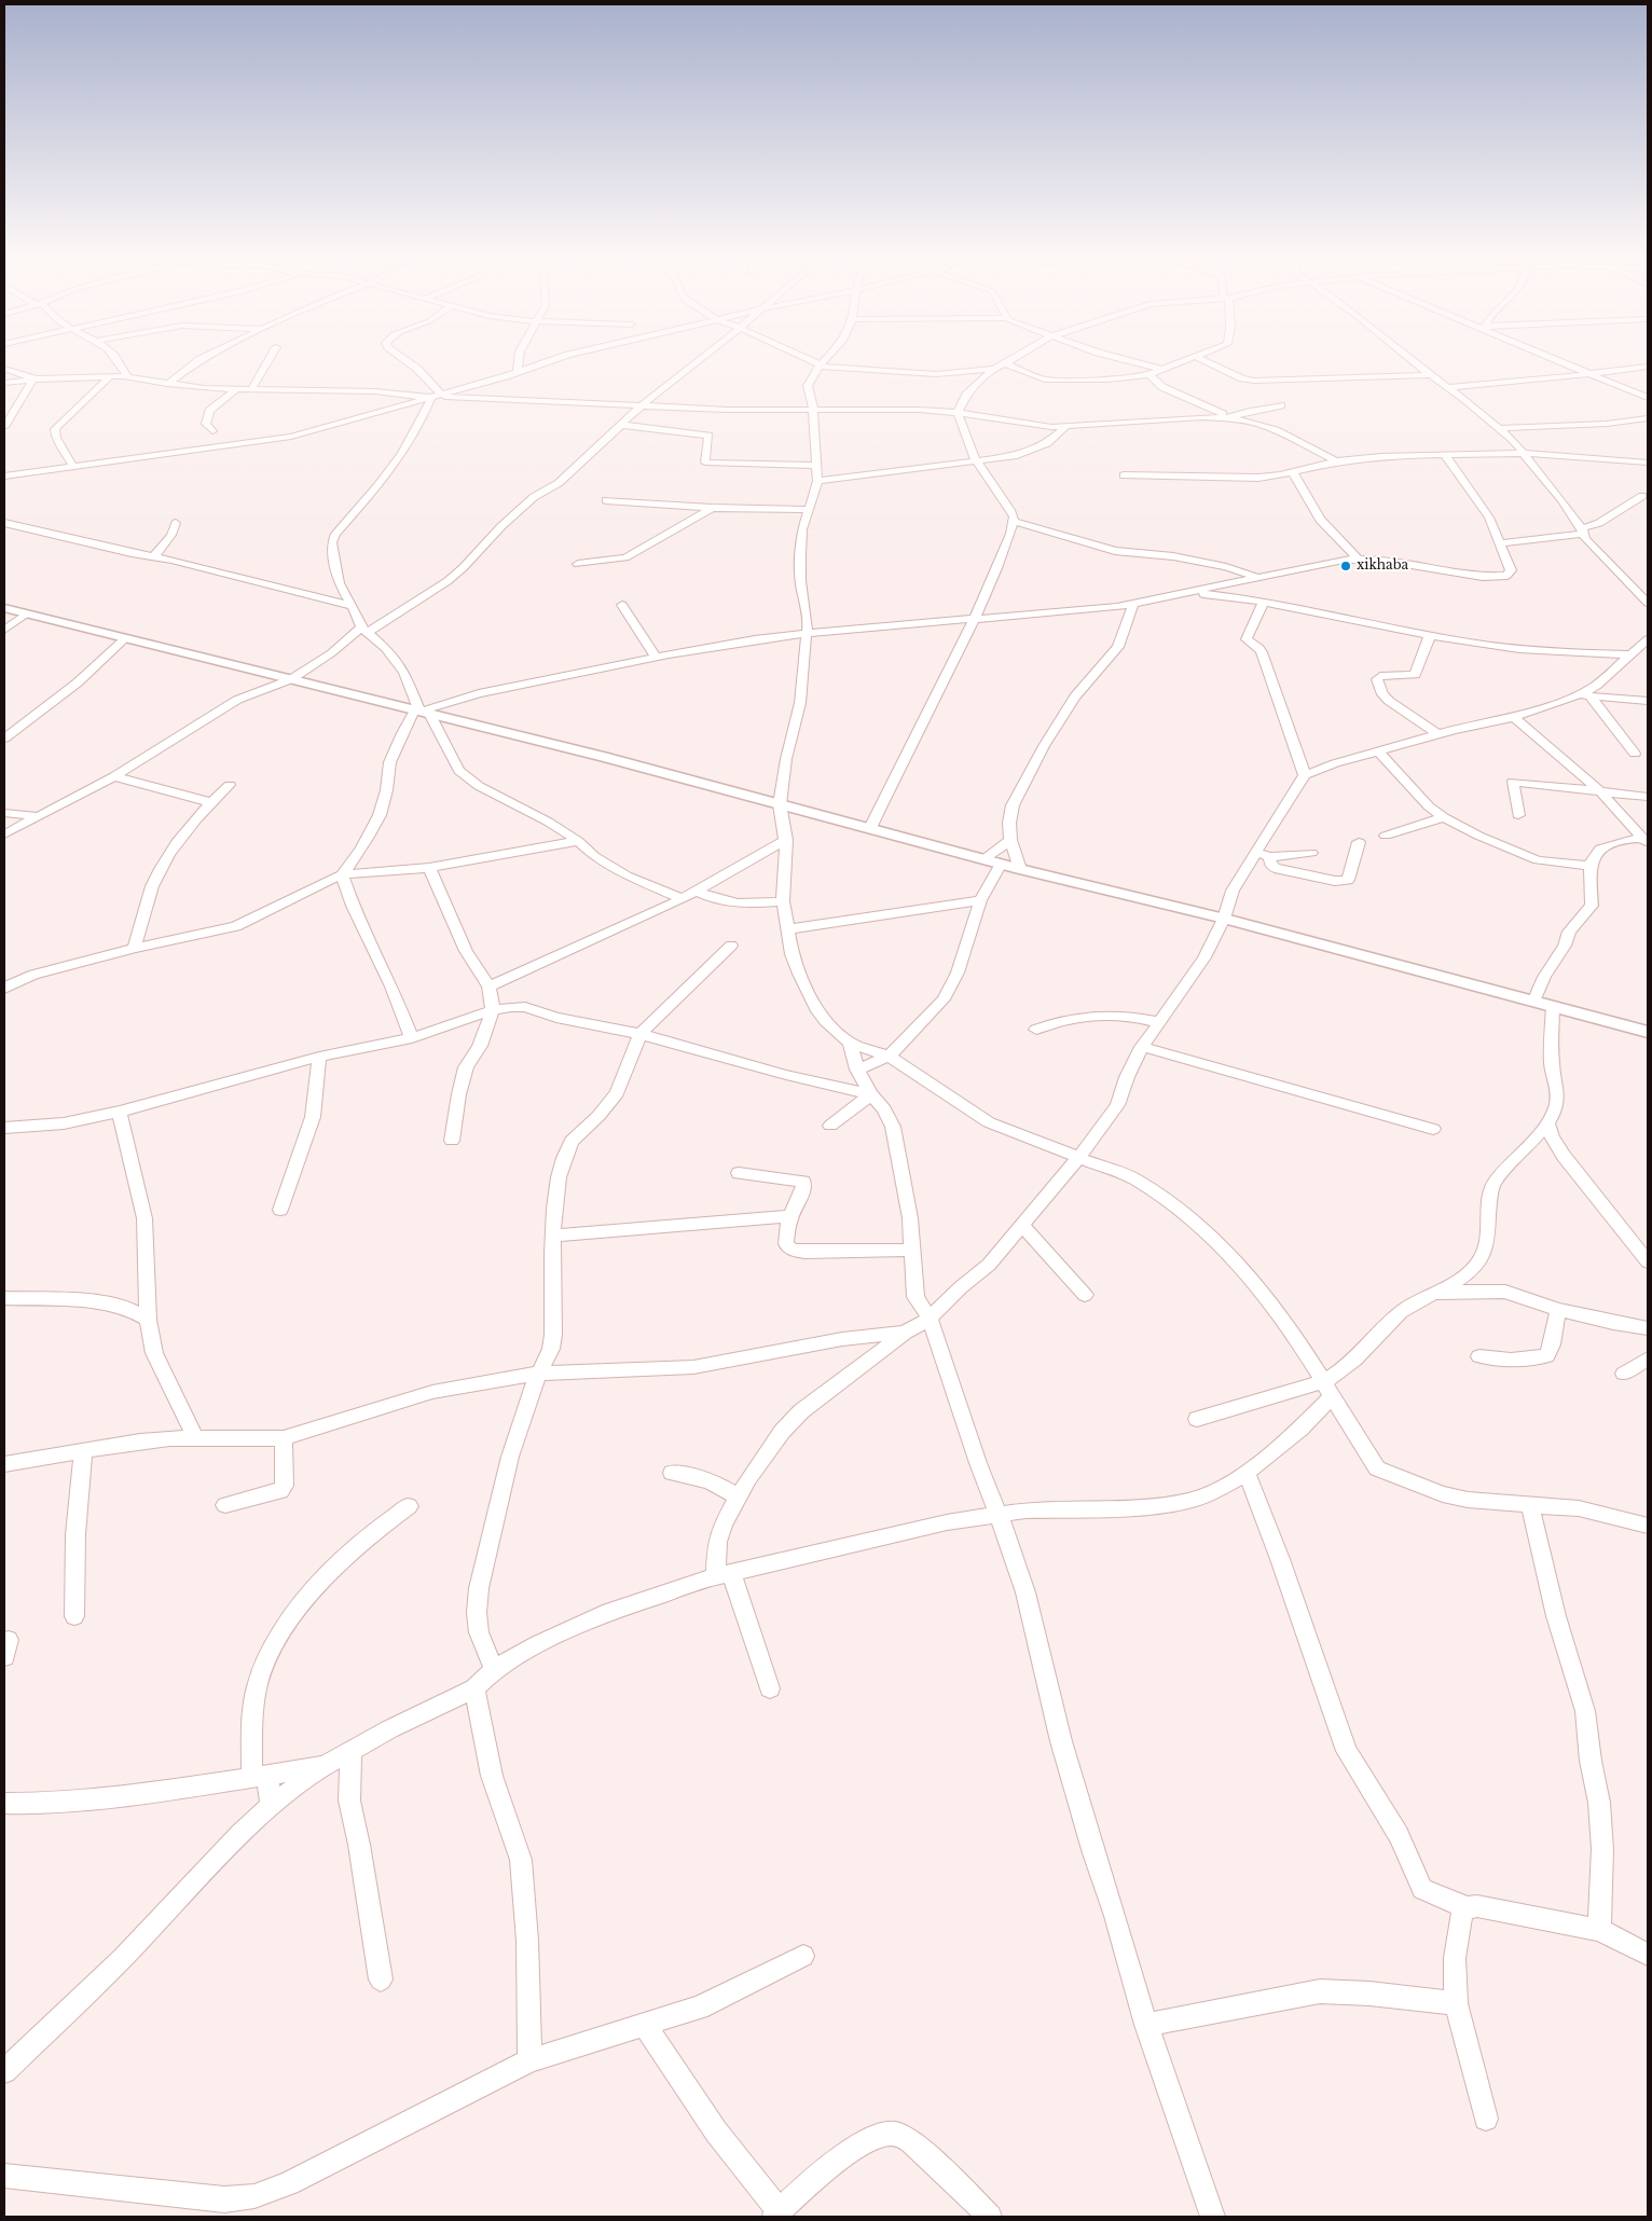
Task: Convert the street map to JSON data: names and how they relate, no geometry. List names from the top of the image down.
{
  "places": ["xikhaba"]
}
